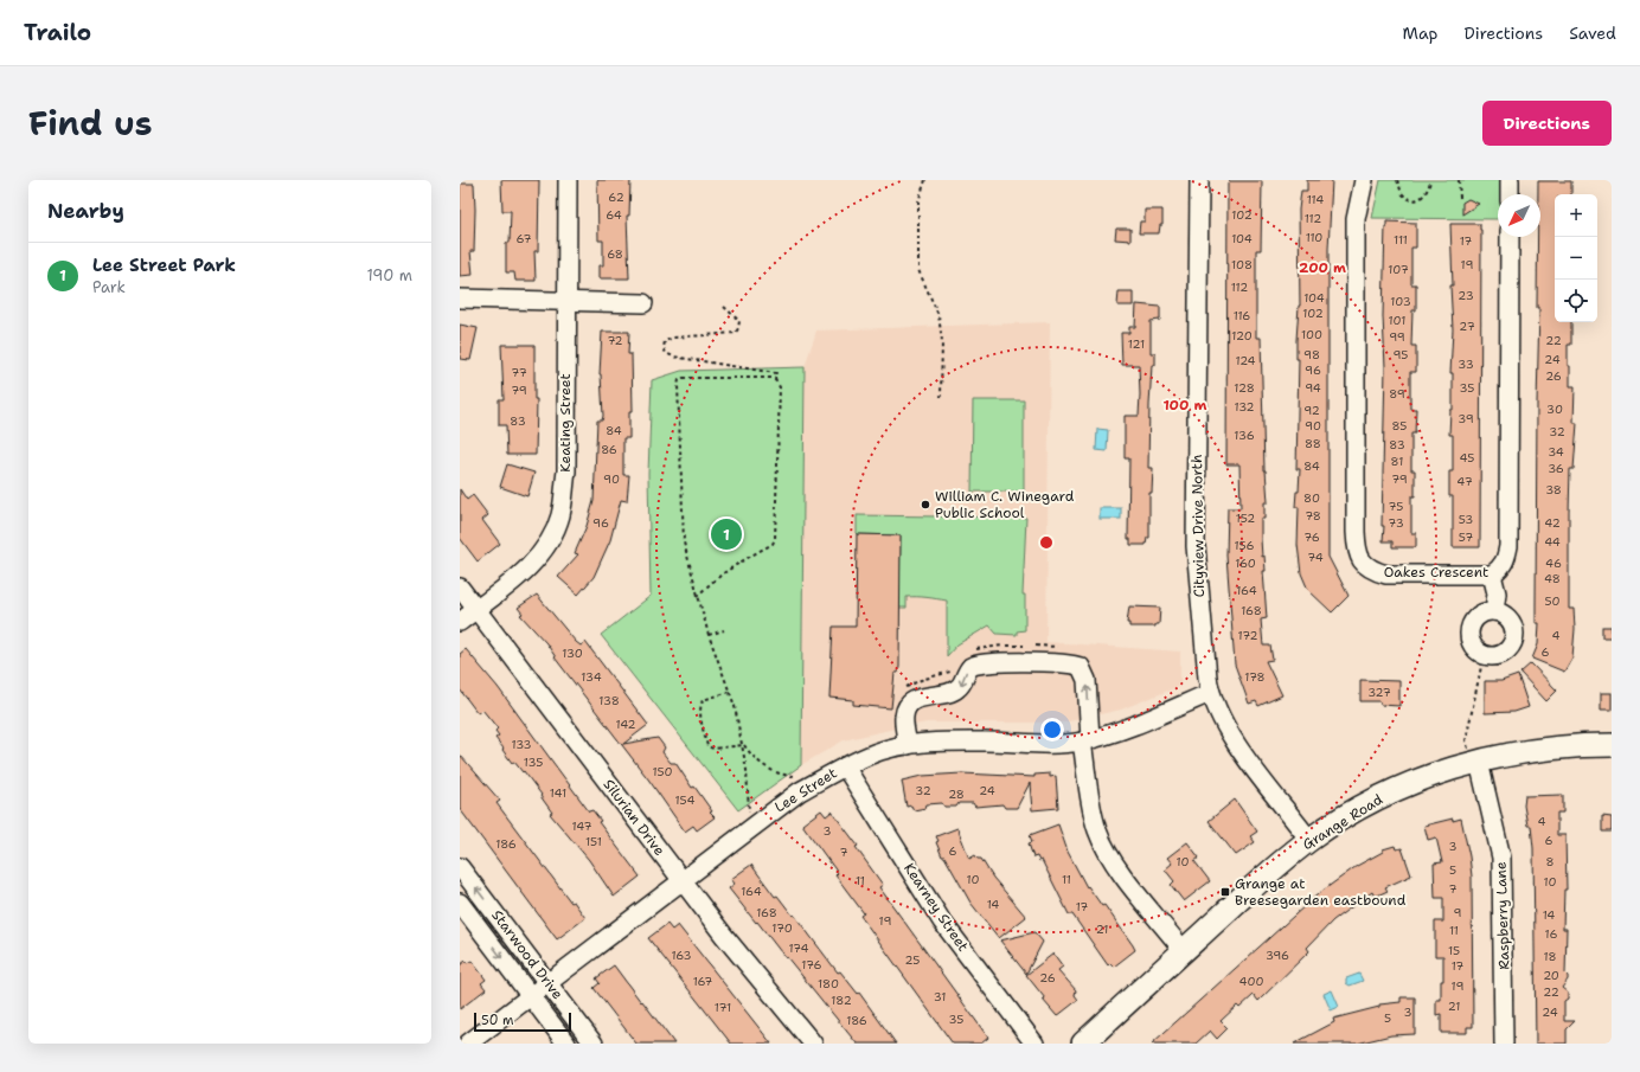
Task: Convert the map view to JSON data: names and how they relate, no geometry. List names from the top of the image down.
{
  "streets": {
    "main road": ["Grange Road"],
    "street": [
      "Keating Street",
      "Cityview Drive North",
      "Oakes Crescent",
      "Lee Street",
      "Silurian Drive",
      "Kearney Street",
      "Raspberry Lane",
      "Starwood Drive"
    ]
  },
  "crossings": [
    ["Keating Street", "Silurian Drive"],
    ["Cityview Drive North", "Lee Street"],
    ["Cityview Drive North", "Grange Road"],
    ["Lee Street", "Silurian Drive"],
    ["Lee Street", "Kearney Street"],
    ["Lee Street", "Starwood Drive"],
    ["Grange Road", "Raspberry Lane"]
  ],
  "places": {
    "other": ["William C. Winegard Public School"],
    "transit": ["Grange at Breesegarden eastbound"]
  },
  "house_numbers": [
    "62",
    "114",
    "64",
    "102",
    "112",
    "110",
    "67",
    "104",
    "111",
    "17",
    "68",
    "108",
    "19",
    "107",
    "112",
    "23",
    "104",
    "103",
    "102",
    "116",
    "101",
    "27",
    "100",
    "120",
    "99",
    "72",
    "22",
    "121",
    "98",
    "95",
    "24",
    "124",
    "33",
    "96",
    "77",
    "26",
    "128",
    "94",
    "35",
    "79",
    "89",
    "132",
    "30",
    "92",
    "39",
    "83",
    "90",
    "85",
    "84",
    "32",
    "136",
    "88",
    "83",
    "86",
    "34",
    "45",
    "81",
    "84",
    "36",
    "90",
    "79",
    "47",
    "38",
    "80",
    "75",
    "78",
    "152",
    "53",
    "96",
    "73",
    "42",
    "76",
    "57",
    "44",
    "156",
    "74",
    "160",
    "46",
    "48",
    "164",
    "50",
    "168",
    "172",
    "4",
    "6",
    "130",
    "134",
    "178",
    "327",
    "138",
    "142",
    "133",
    "135",
    "150",
    "32",
    "24",
    "141",
    "28",
    "154",
    "4",
    "147",
    "3",
    "6",
    "151",
    "186",
    "3",
    "6",
    "7",
    "10",
    "8",
    "5",
    "10",
    "11",
    "11",
    "10",
    "7",
    "164",
    "14",
    "17",
    "168",
    "9",
    "14",
    "19",
    "170",
    "21",
    "11",
    "16",
    "174",
    "15",
    "163",
    "396",
    "18",
    "25",
    "176",
    "17",
    "20",
    "26",
    "167",
    "400",
    "180",
    "19",
    "22",
    "31",
    "182",
    "21",
    "171",
    "3",
    "24",
    "5",
    "35",
    "186"
  ],
  "scale_bar": "50 m",
  "north": "bottom left",
  "page": {
    "header": "Trailo",
    "nav": ["Map", "Directions", "Saved"],
    "title": "Find us",
    "buttons": "Directions",
    "heading": "Nearby",
    "map_buttons": ["+", "−"],
    "list": [
      {
        "mark": "1",
        "name": "Lee Street Park",
        "note": "Park",
        "value": "190 m"
      }
    ],
    "pins": "1",
    "scale": "50 m"
  },
  "rings": ["200 m", "100 m"]
}
